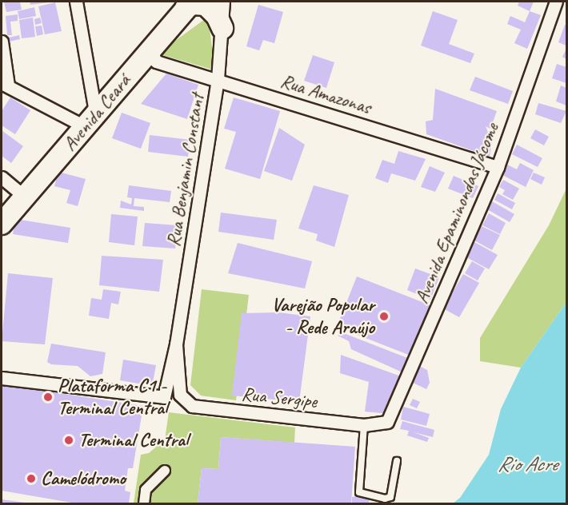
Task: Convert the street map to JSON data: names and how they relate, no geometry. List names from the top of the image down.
{
  "streets": {
    "main road": ["Avenida Ceará"],
    "street": [
      "Rua Amazonas",
      "Rua Benjamin Constant",
      "Avenida Epaminondas Jácome",
      "Rua Sergipe"
    ]
  },
  "crossings": [
    ["Rua Amazonas", "Avenida Ceará"],
    ["Rua Amazonas", "Rua Benjamin Constant"],
    ["Rua Amazonas", "Avenida Epaminondas Jácome"],
    ["Rua Benjamin Constant", "Rua Sergipe"],
    ["Avenida Epaminondas Jácome", "Rua Sergipe"]
  ],
  "water": ["Rio Acre"],
  "places": [
    "Varejão Popular - Rede Araújo",
    "Plataforma C1 - Terminal Central",
    "Terminal Central",
    "Camelódromo"
  ]
}
